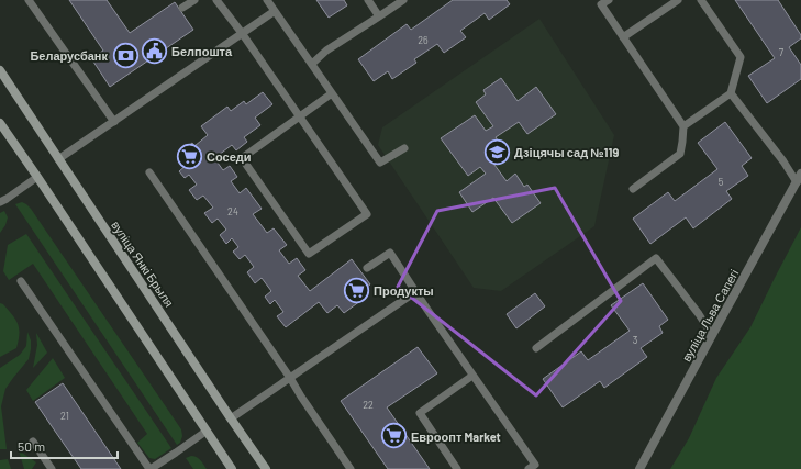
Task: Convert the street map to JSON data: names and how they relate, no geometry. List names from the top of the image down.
{
  "streets": {
    "main road": ["вуліца Янкі Брыля"],
    "street": ["вуліца Льва Сапегі"]
  },
  "places": {
    "public building": ["Белпошта"],
    "bank": ["Беларусбанк"],
    "school or university": ["Дзіцячы сад №119"],
    "supermarket": ["Соседи", "Продукты", "Евроопт Market"]
  },
  "house_numbers": [
    "26",
    "7",
    "5",
    "24",
    "3",
    "22",
    "21"
  ],
  "scale_bar": "50 m"
}
